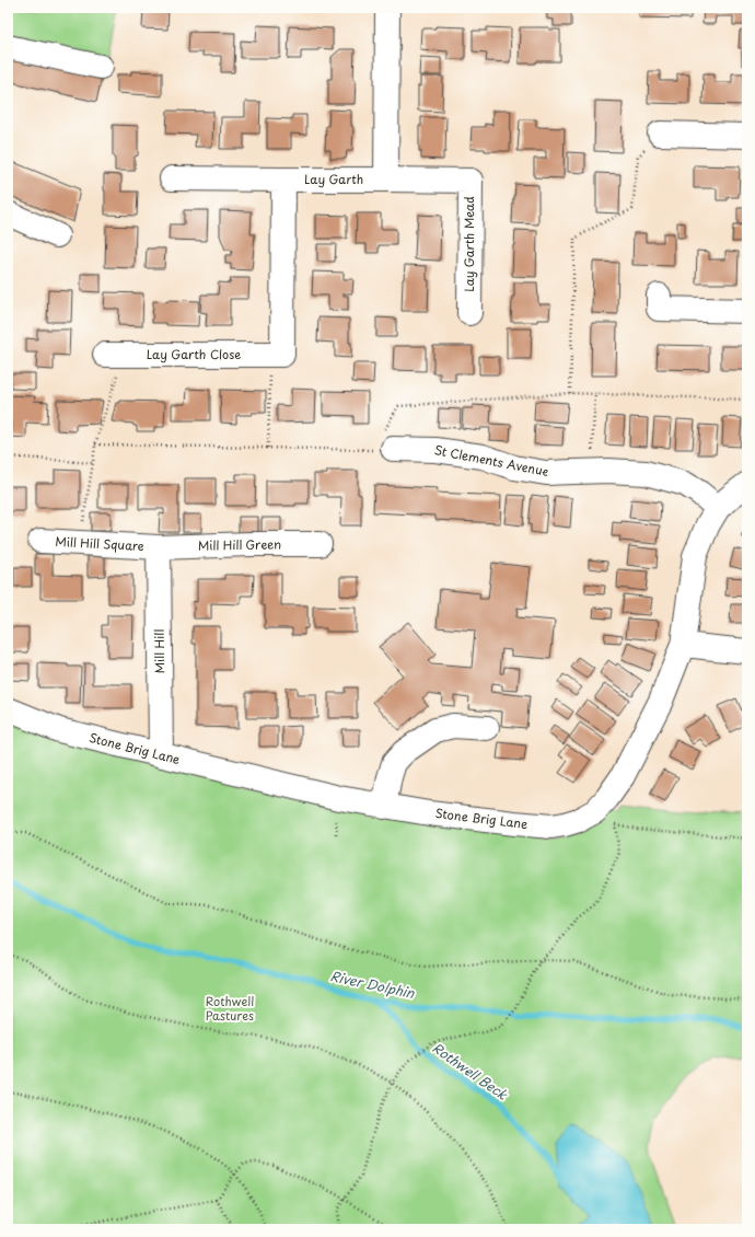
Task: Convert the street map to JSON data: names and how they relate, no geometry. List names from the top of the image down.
{
  "streets": {
    "street": [
      "Lay Garth",
      "Lay Garth Mead",
      "Lay Garth Close",
      "St Clements Avenue",
      "Mill Hill Square",
      "Mill Hill Green",
      "Mill Hill",
      "Stone Brig Lane"
    ]
  },
  "crossings": [
    ["Lay Garth", "Lay Garth Mead"],
    ["St Clements Avenue", "Stone Brig Lane"],
    ["Mill Hill Square", "Mill Hill Green"],
    ["Mill Hill Square", "Mill Hill"],
    ["Mill Hill Green", "Mill Hill"],
    ["Mill Hill", "Stone Brig Lane"]
  ],
  "water": ["River Dolphin", "Rothwell Beck"],
  "parks": ["Rothwell Pastures"]
}
